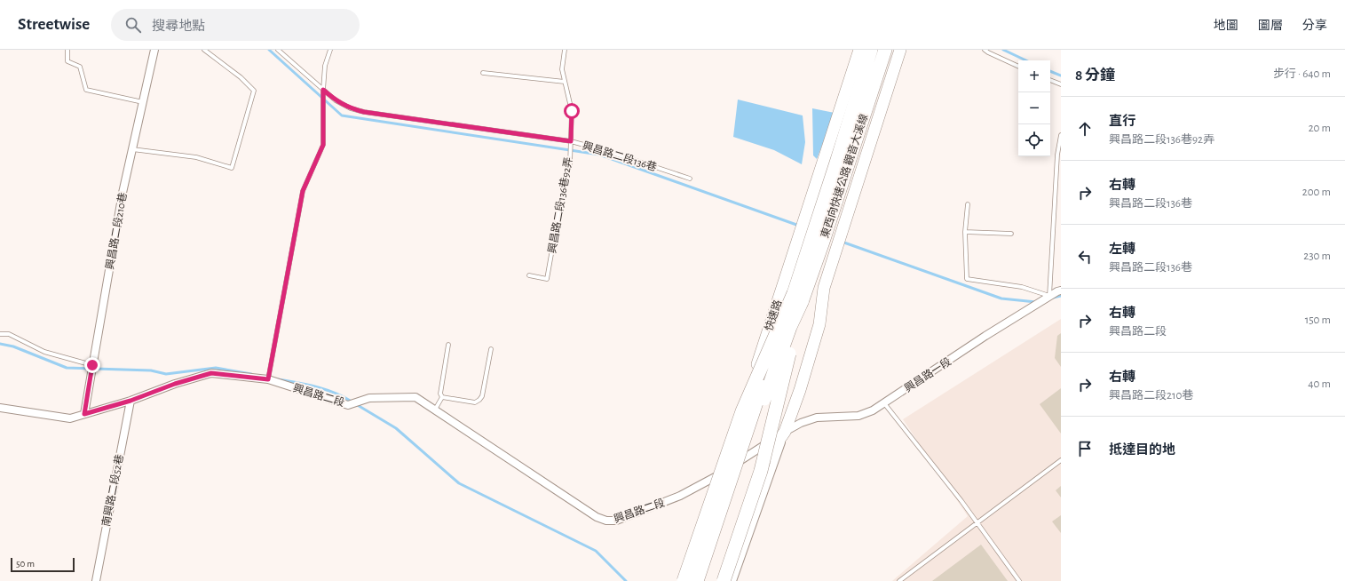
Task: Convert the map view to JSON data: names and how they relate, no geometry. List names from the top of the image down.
{
  "streets": {
    "highway": ["東西向快速公路 觀音大溪線"],
    "main road": ["快速路"],
    "street": [
      "興昌路二段210巷",
      "興昌路一段",
      "興昌路二段",
      "南興路二段52巷"
    ],
    "lane": ["興昌路二段136巷", "興昌路二段136巷92弄"]
  },
  "crossings": [
    ["興昌路二段136巷", "興昌路二段136巷92弄"],
    ["興昌路二段210巷", "興昌路二段"],
    ["快速路", "興昌路一段"],
    ["快速路", "興昌路二段"],
    ["興昌路一段", "興昌路二段"],
    ["興昌路二段", "南興路二段52巷"]
  ],
  "scale_bar": "50 m",
  "page": {
    "header": "Streetwise",
    "search": "搜尋地點",
    "nav": ["地圖", "圖層", "分享"],
    "heading": ["8 分鐘", "步行 · 640 m"],
    "map_buttons": ["+", "−"],
    "list": [
      ["直行", "興昌路二段136巷92弄", "20 m"],
      ["右轉", "興昌路二段136巷", "200 m"],
      ["左轉", "興昌路二段136巷", "230 m"],
      ["右轉", "興昌路二段", "150 m"],
      ["右轉", "興昌路二段210巷", "40 m"],
      "抵達目的地"
    ],
    "scale": "50 m"
  }
}
